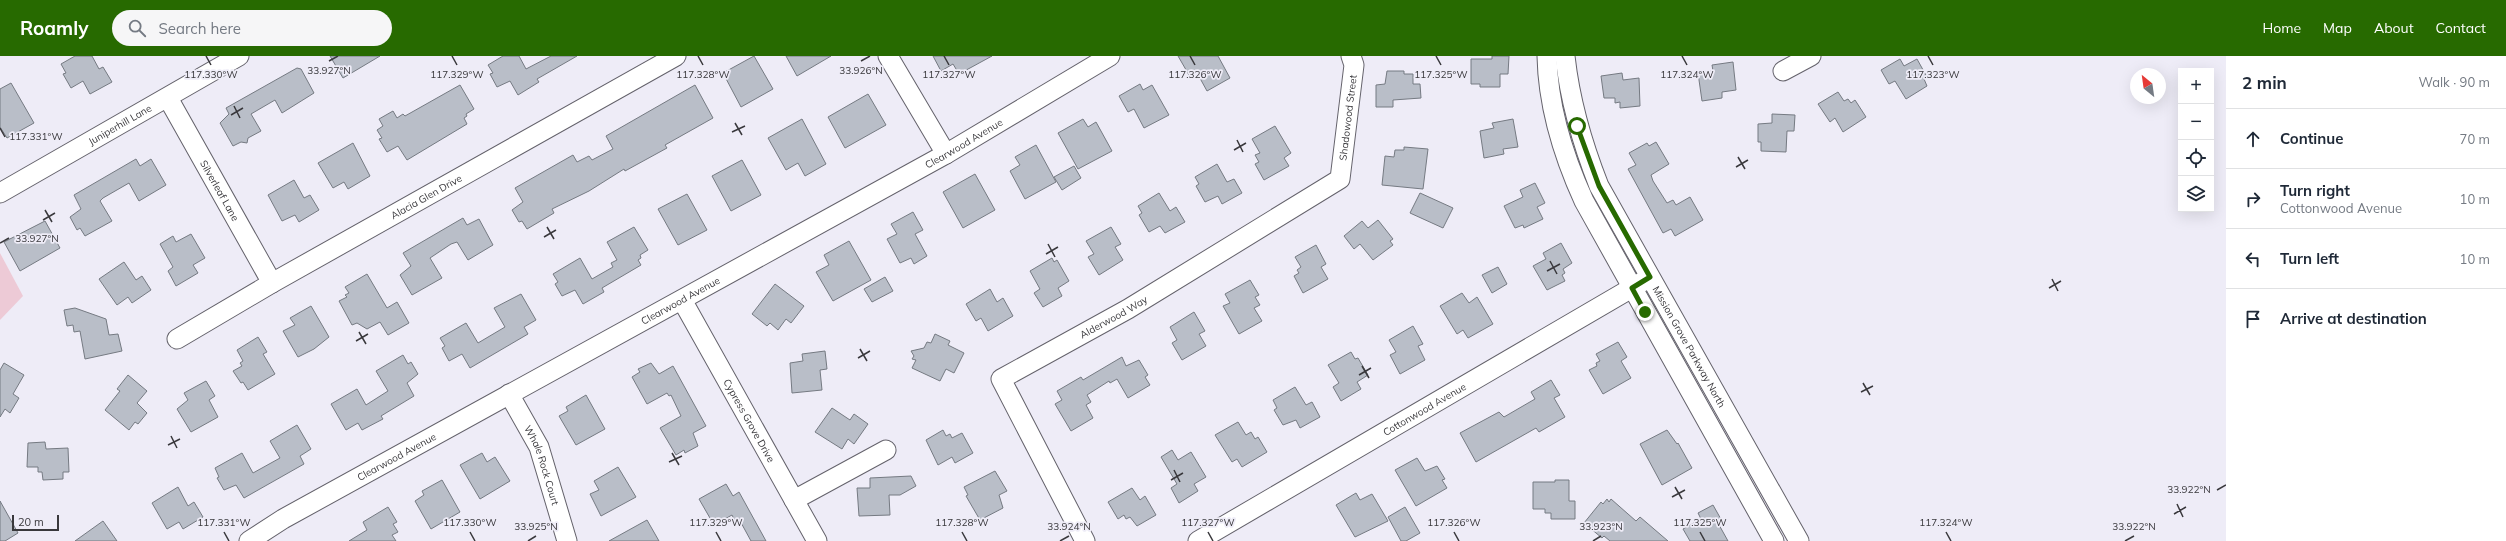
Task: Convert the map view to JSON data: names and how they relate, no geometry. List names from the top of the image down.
{
  "streets": {
    "street": [
      "Shadowood Street",
      "Juniperhill Lane",
      "Clearwood Avenue",
      "Silverleaf Lane",
      "Alacia Glen Drive",
      "Alderwood Way",
      "Mission Grove Parkway North",
      "Cottonwood Avenue",
      "Cypress Grove Drive",
      "Whale Rock Court"
    ]
  },
  "crossings": [
    ["Shadowood Street", "Alderwood Way"],
    ["Juniperhill Lane", "Silverleaf Lane"],
    ["Clearwood Avenue", "Cypress Grove Drive"],
    ["Clearwood Avenue", "Whale Rock Court"],
    ["Silverleaf Lane", "Alacia Glen Drive"],
    ["Mission Grove Parkway North", "Cottonwood Avenue"]
  ],
  "scale_bar": "20 m",
  "north": "top left",
  "page": {
    "header": "Roamly",
    "search": "Search here",
    "nav": [
      "Home",
      "Map",
      "About",
      "Contact"
    ],
    "heading": ["2 min", "Walk · 90 m"],
    "map_buttons": ["+", "−"],
    "list": [
      ["Continue", "70 m"],
      ["Turn right", "Cottonwood Avenue", "10 m"],
      ["Turn left", "10 m"],
      "Arrive at destination"
    ],
    "scale": "20 m"
  },
  "coordinates": [
    "33.927°N",
    "33.926°N",
    "117.329°W",
    "117.328°W",
    "117.327°W",
    "117.326°W",
    "117.324°W",
    "117.330°W",
    "117.325°W",
    "117.323°W",
    "117.331°W",
    "33.922°N",
    "33.925°N",
    "33.924°N",
    "33.923°N"
  ]
}
